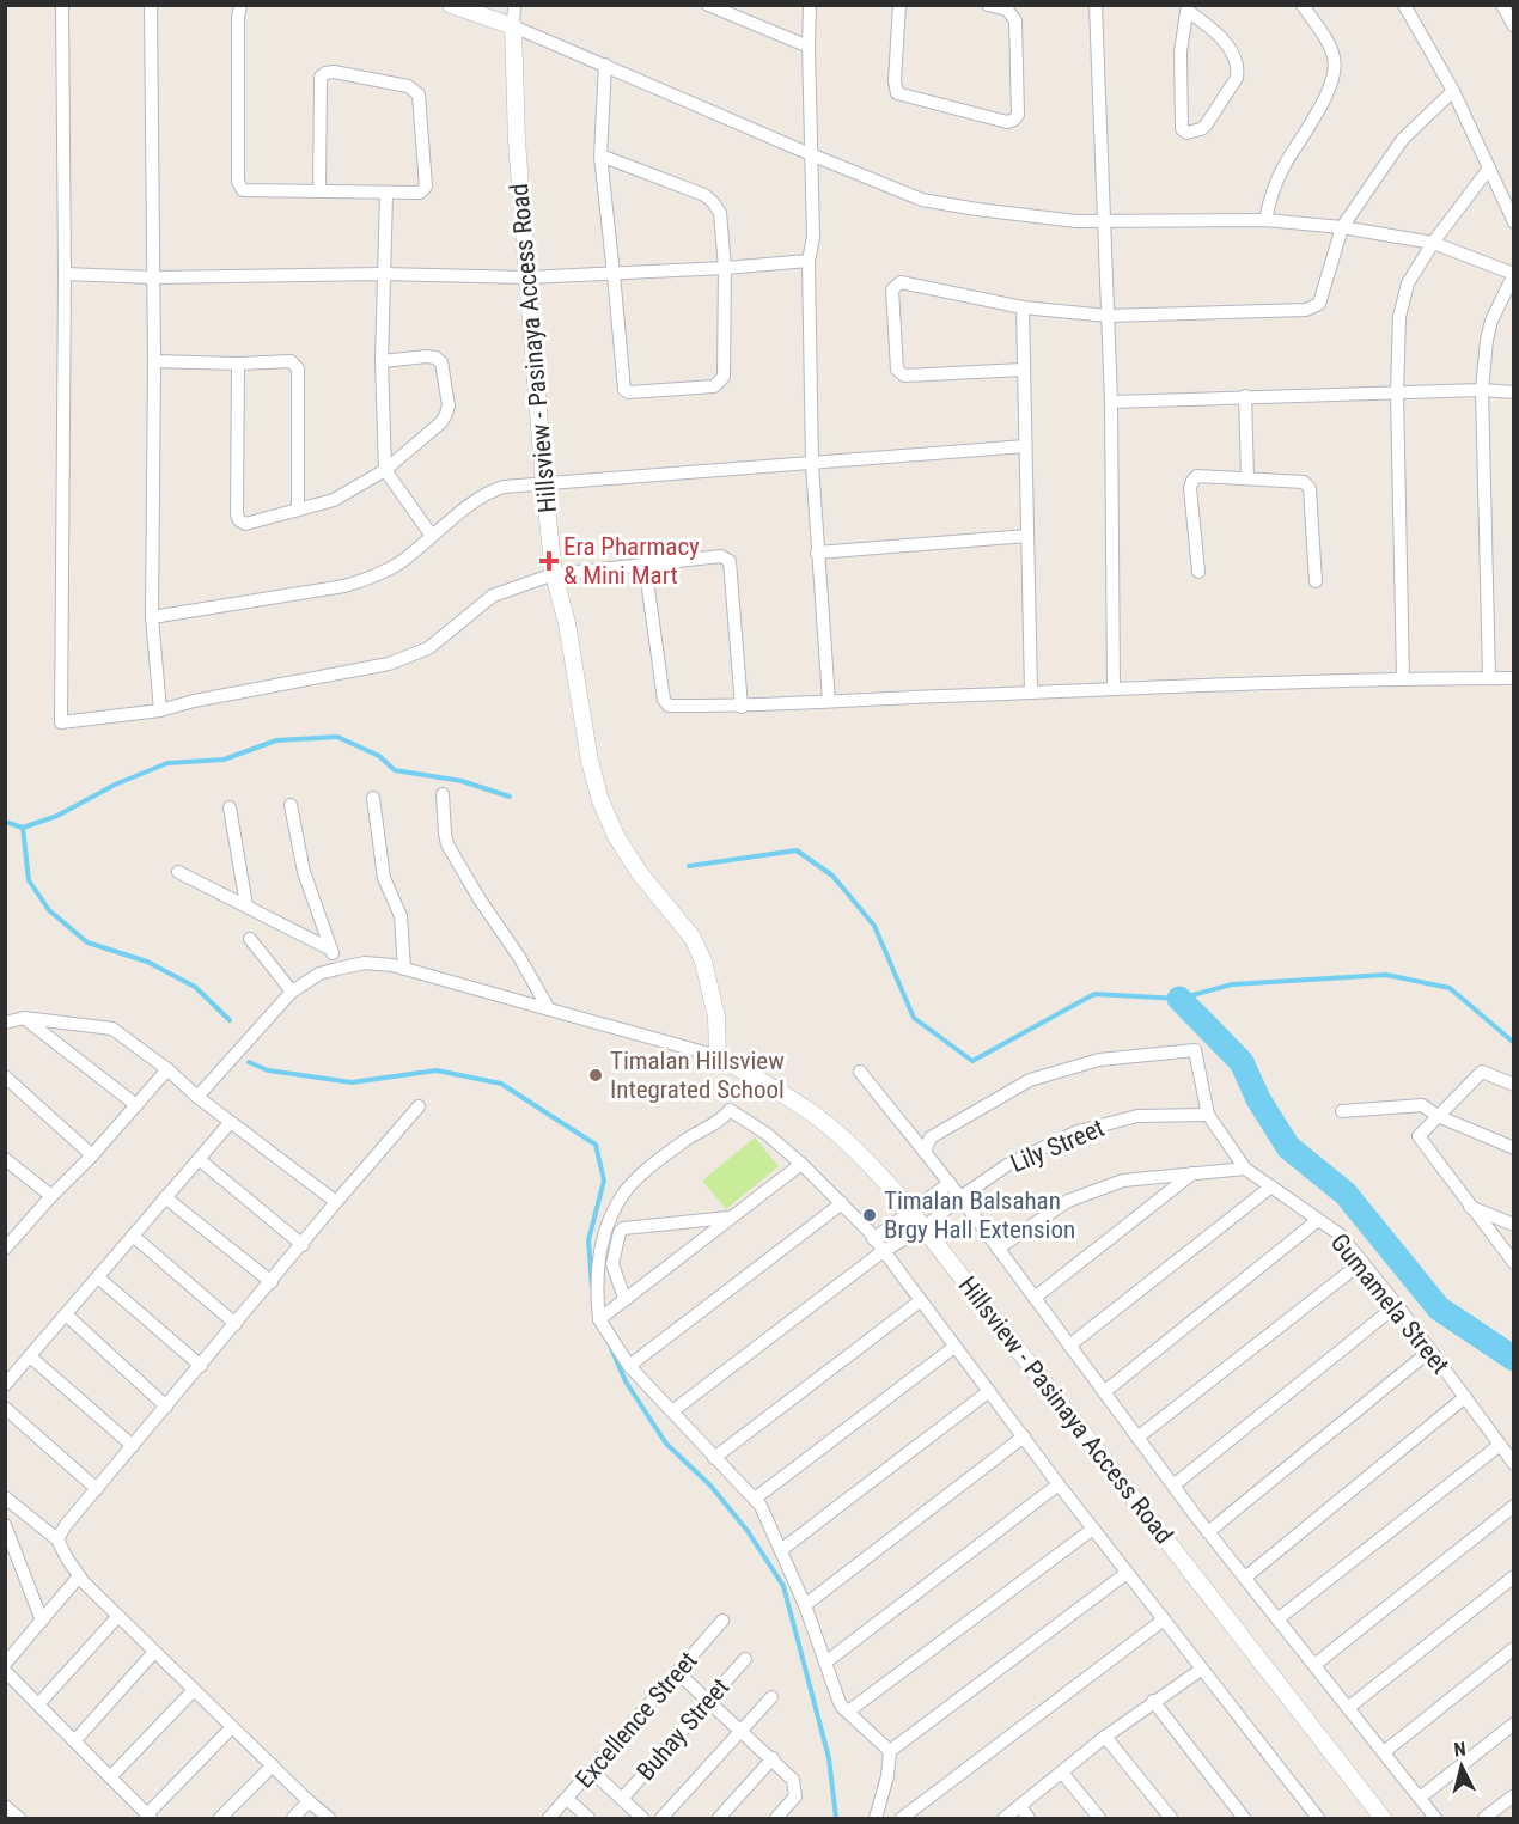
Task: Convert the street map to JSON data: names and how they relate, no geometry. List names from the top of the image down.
{
  "streets": {
    "street": [
      "Hillsview - Pasinaya Access Road",
      "Lily Street",
      "Gumamela Street",
      "Excellence Street",
      "Buhay Street"
    ]
  },
  "crossings": [
    ["Hillsview - Pasinaya Access Road", "Lily Street"],
    ["Lily Street", "Gumamela Street"]
  ],
  "places": {
    "health": ["Era Pharmacy & Mini Mart"],
    "other": ["Timalan Hillsview Integrated School", "Timalan Balsahan Brgy Hall Extension"]
  },
  "north": "top"
}
